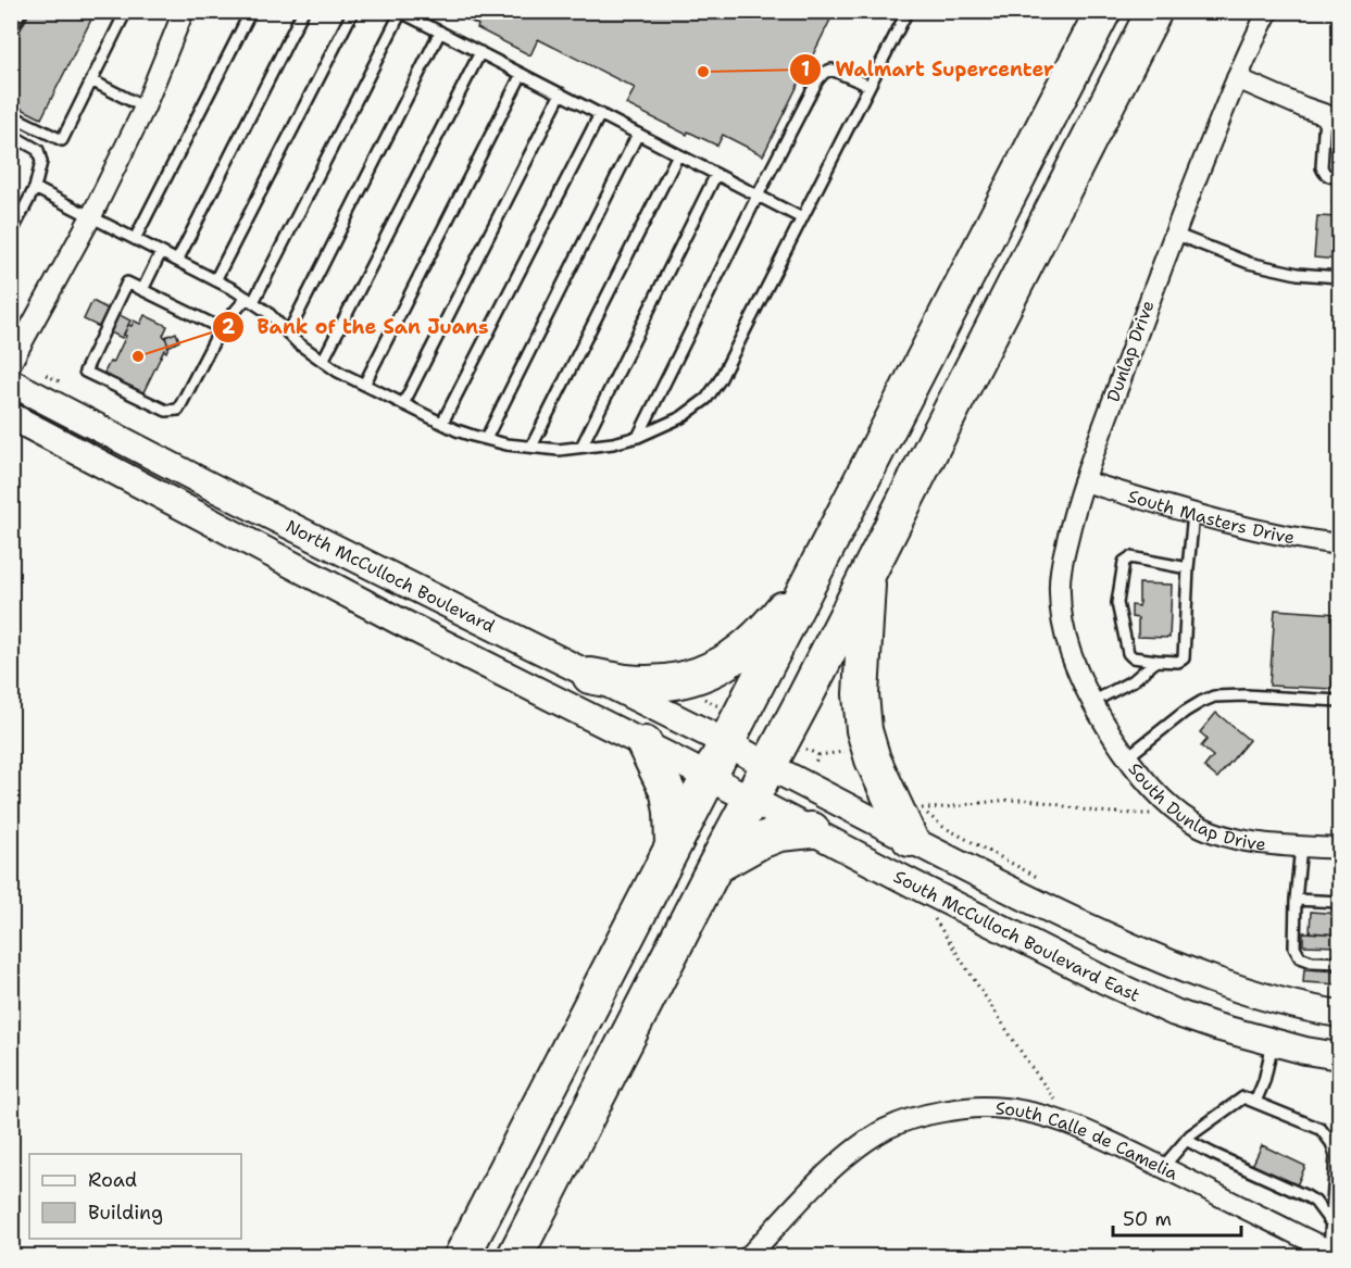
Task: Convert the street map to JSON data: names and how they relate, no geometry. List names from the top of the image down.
{
  "streets": {
    "street": [
      "Dunlap Drive",
      "South Masters Drive",
      "North McCulloch Boulevard",
      "South Dunlap Drive",
      "South McCulloch Boulevard East",
      "South Calle de Camelia"
    ]
  },
  "crossings": [
    ["Dunlap Drive", "South Masters Drive"],
    ["Dunlap Drive", "South Dunlap Drive"],
    ["North McCulloch Boulevard", "South McCulloch Boulevard East"]
  ],
  "places": ["Walmart Supercenter", "Bank of the San Juans"],
  "legend": ["Road", "Building"],
  "scale_bar": "50 m"
}
